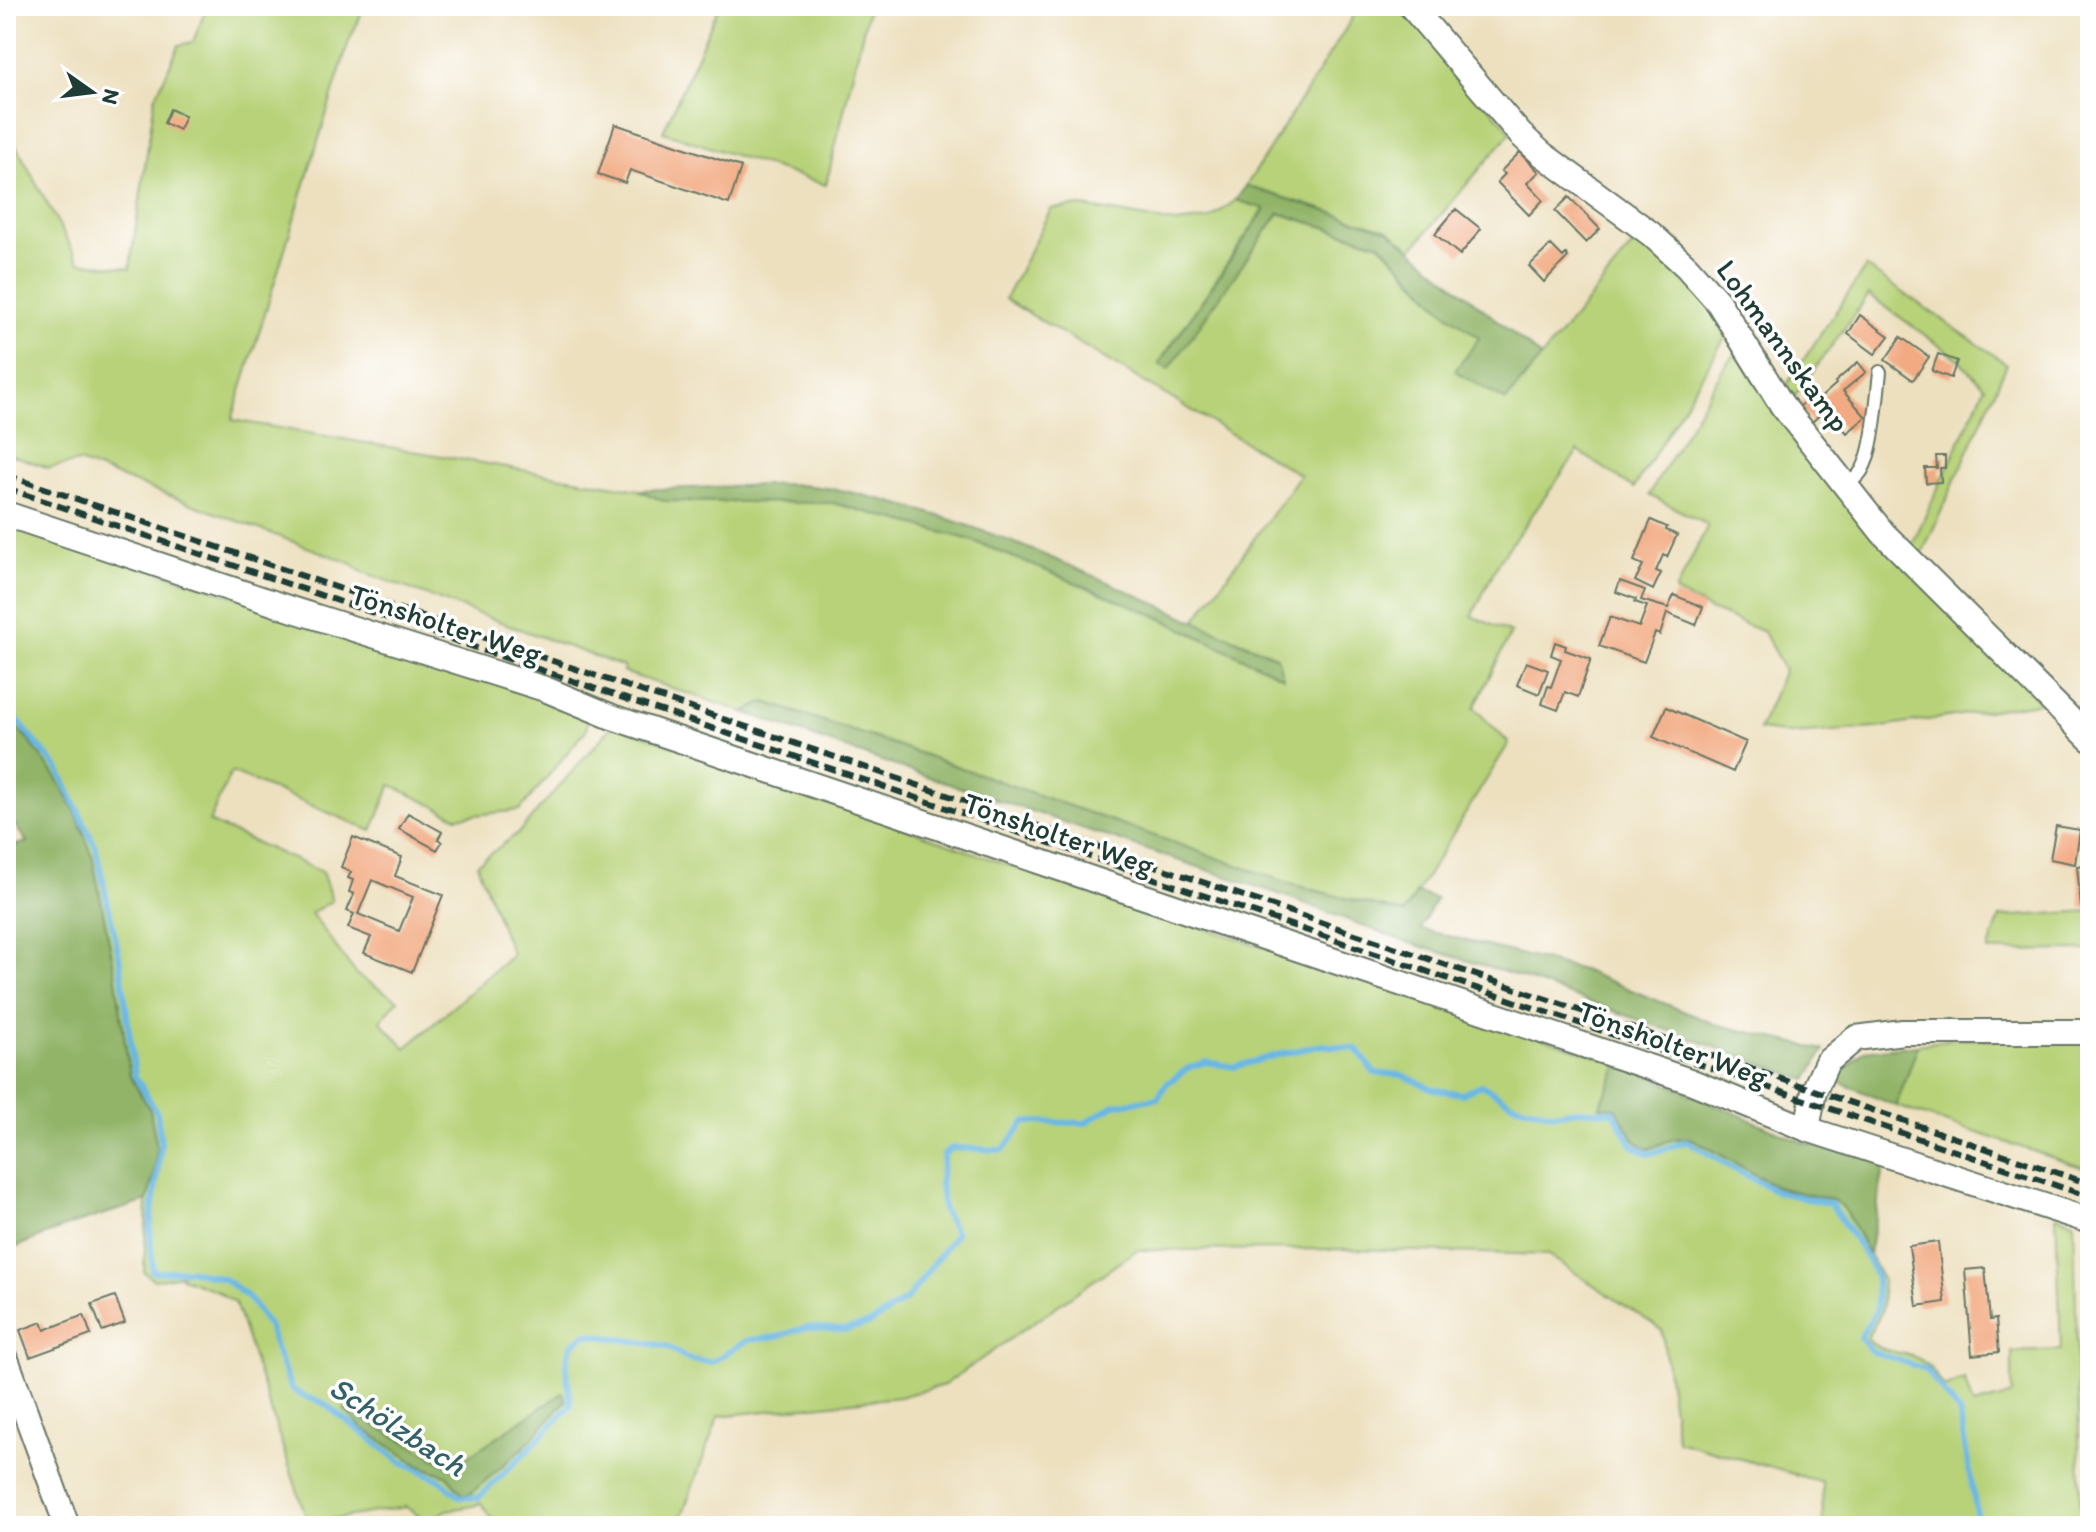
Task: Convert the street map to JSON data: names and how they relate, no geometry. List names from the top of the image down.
{
  "streets": {
    "street": ["Lohmannskamp", "Tönsholter Weg"]
  },
  "water": ["Schölzbach"],
  "north": "right"
}
